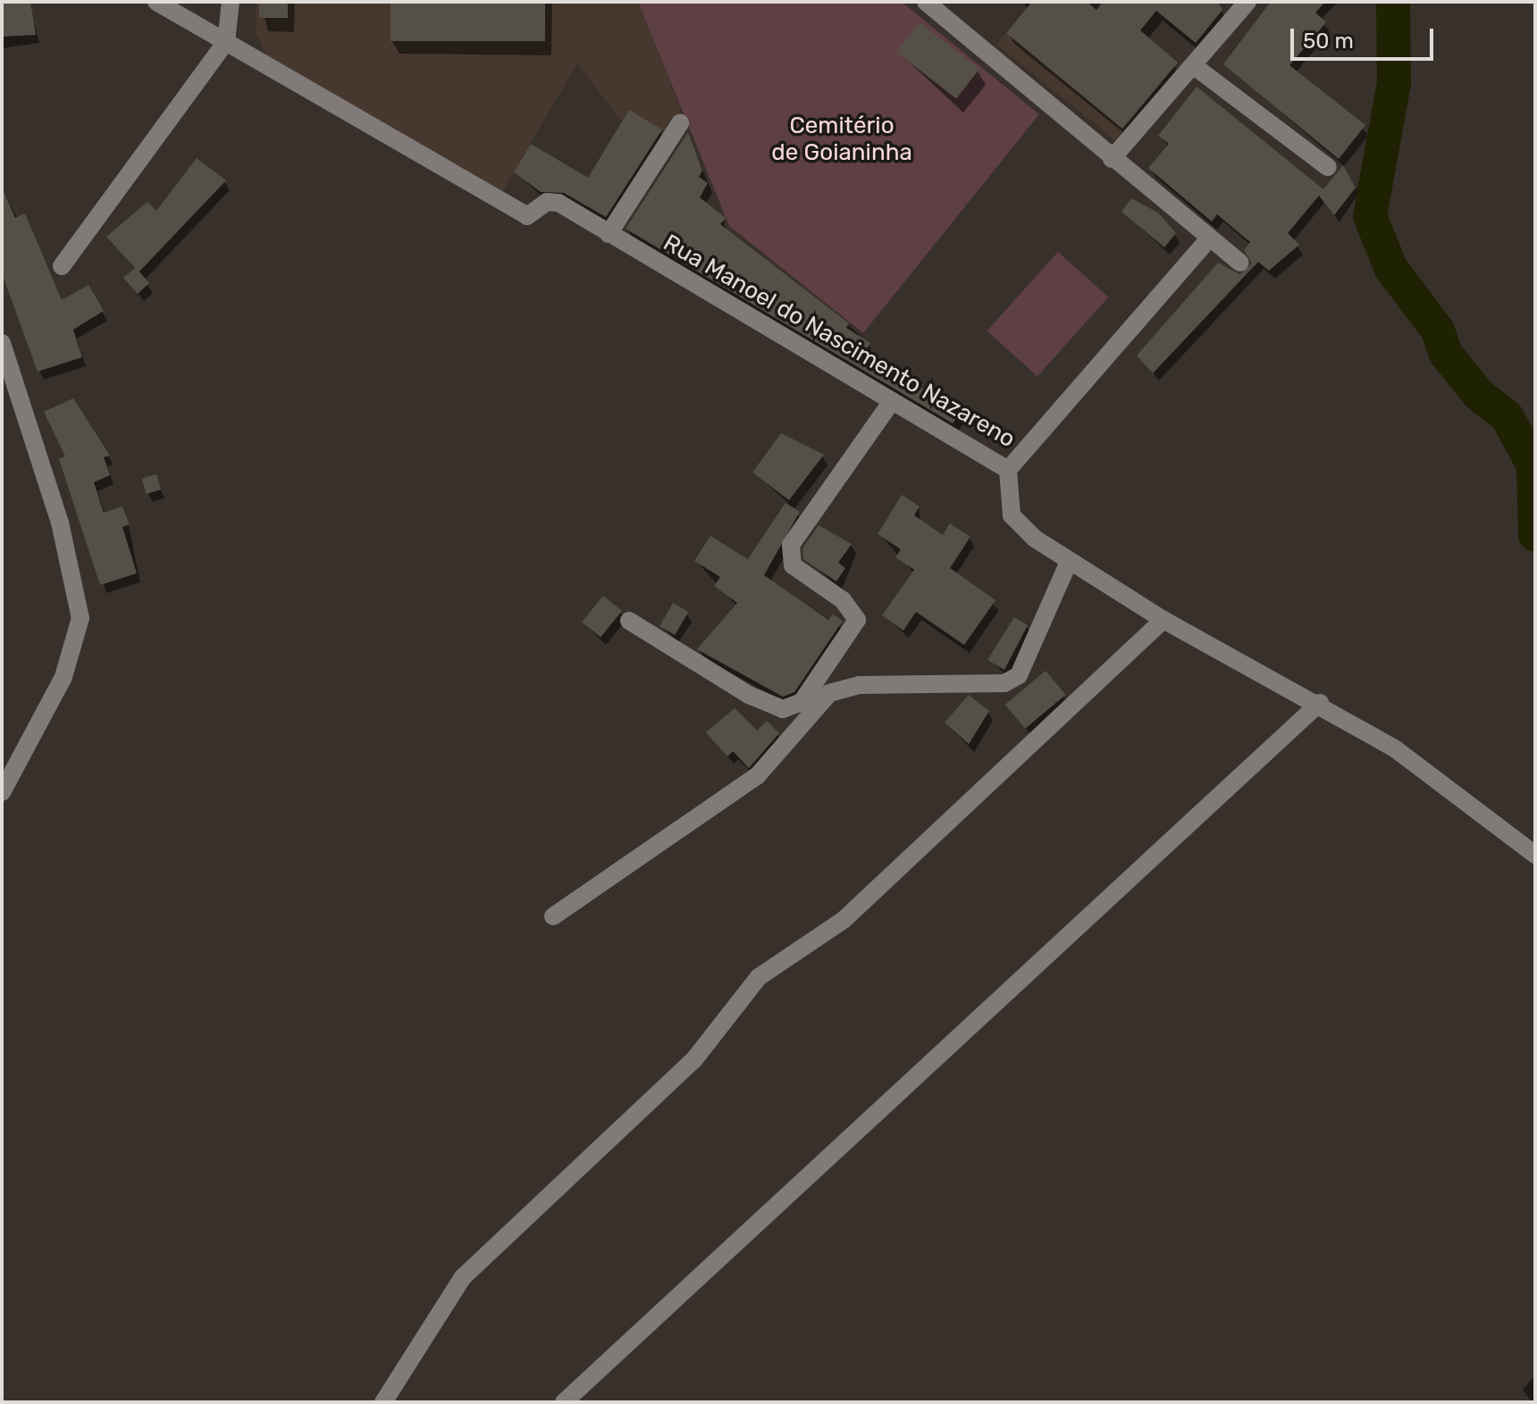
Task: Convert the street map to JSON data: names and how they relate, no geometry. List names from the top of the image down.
{
  "streets": {
    "street": ["Rua Manoel do Nascimento Nazareno"]
  },
  "parks": ["Cemitério de Goianinha"],
  "scale_bar": "50 m"
}
